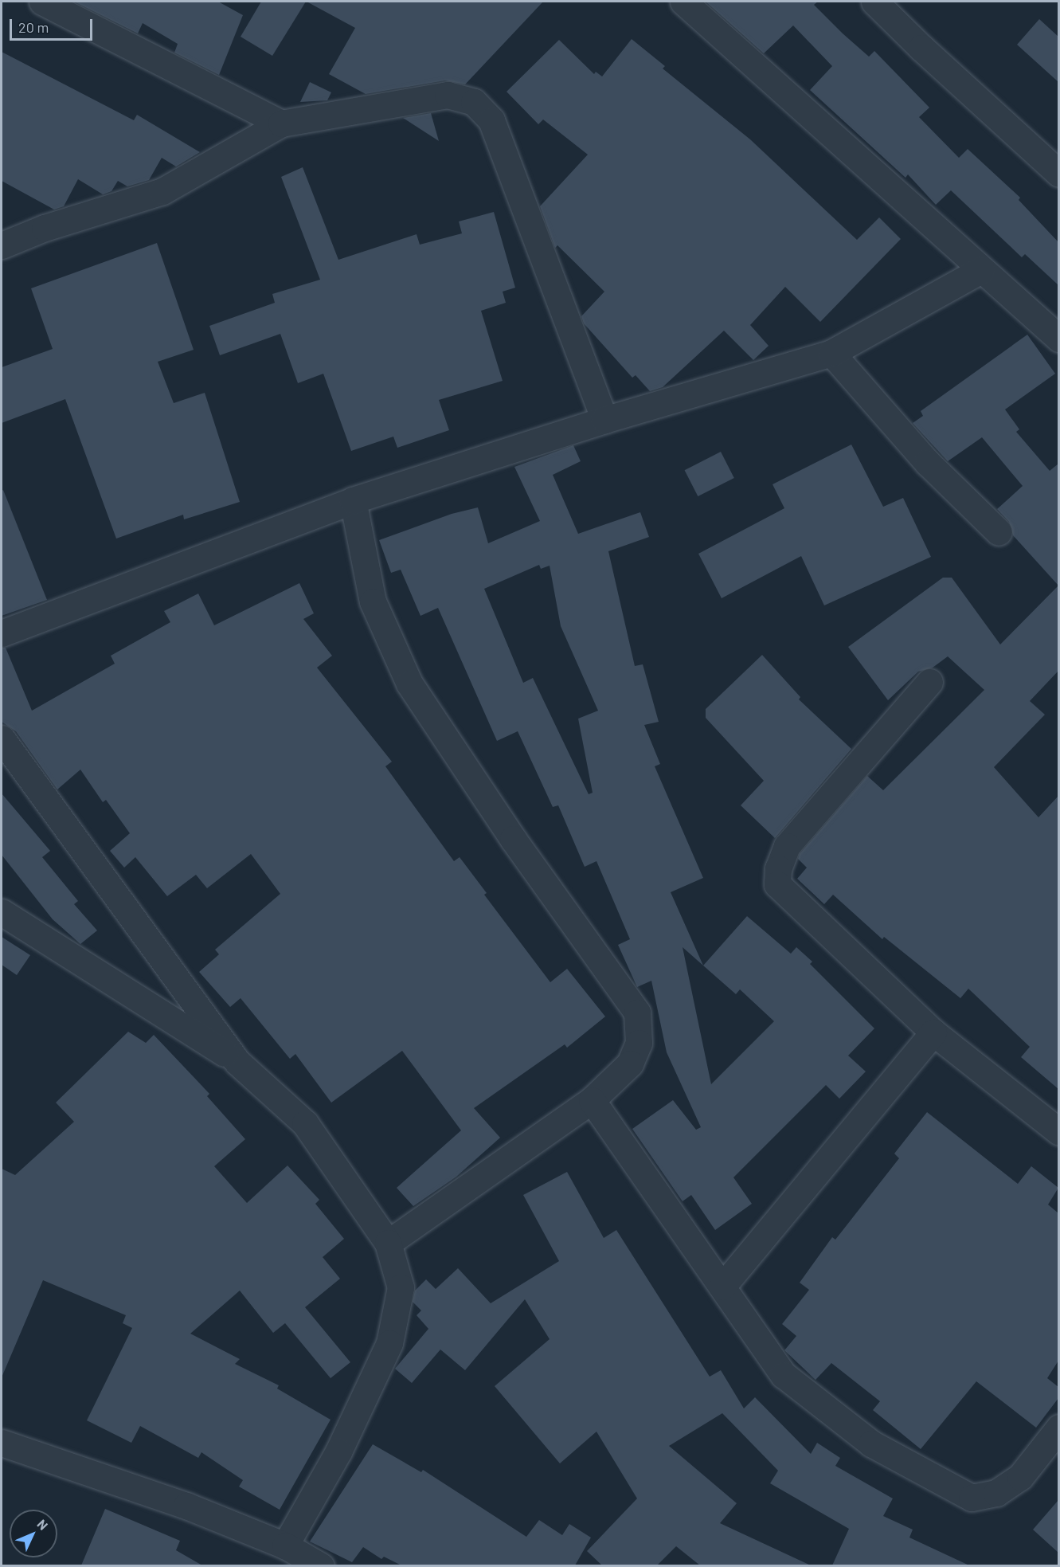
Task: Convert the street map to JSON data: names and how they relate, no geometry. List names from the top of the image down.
{
  "scale_bar": "20 m",
  "north": "top right"
}
